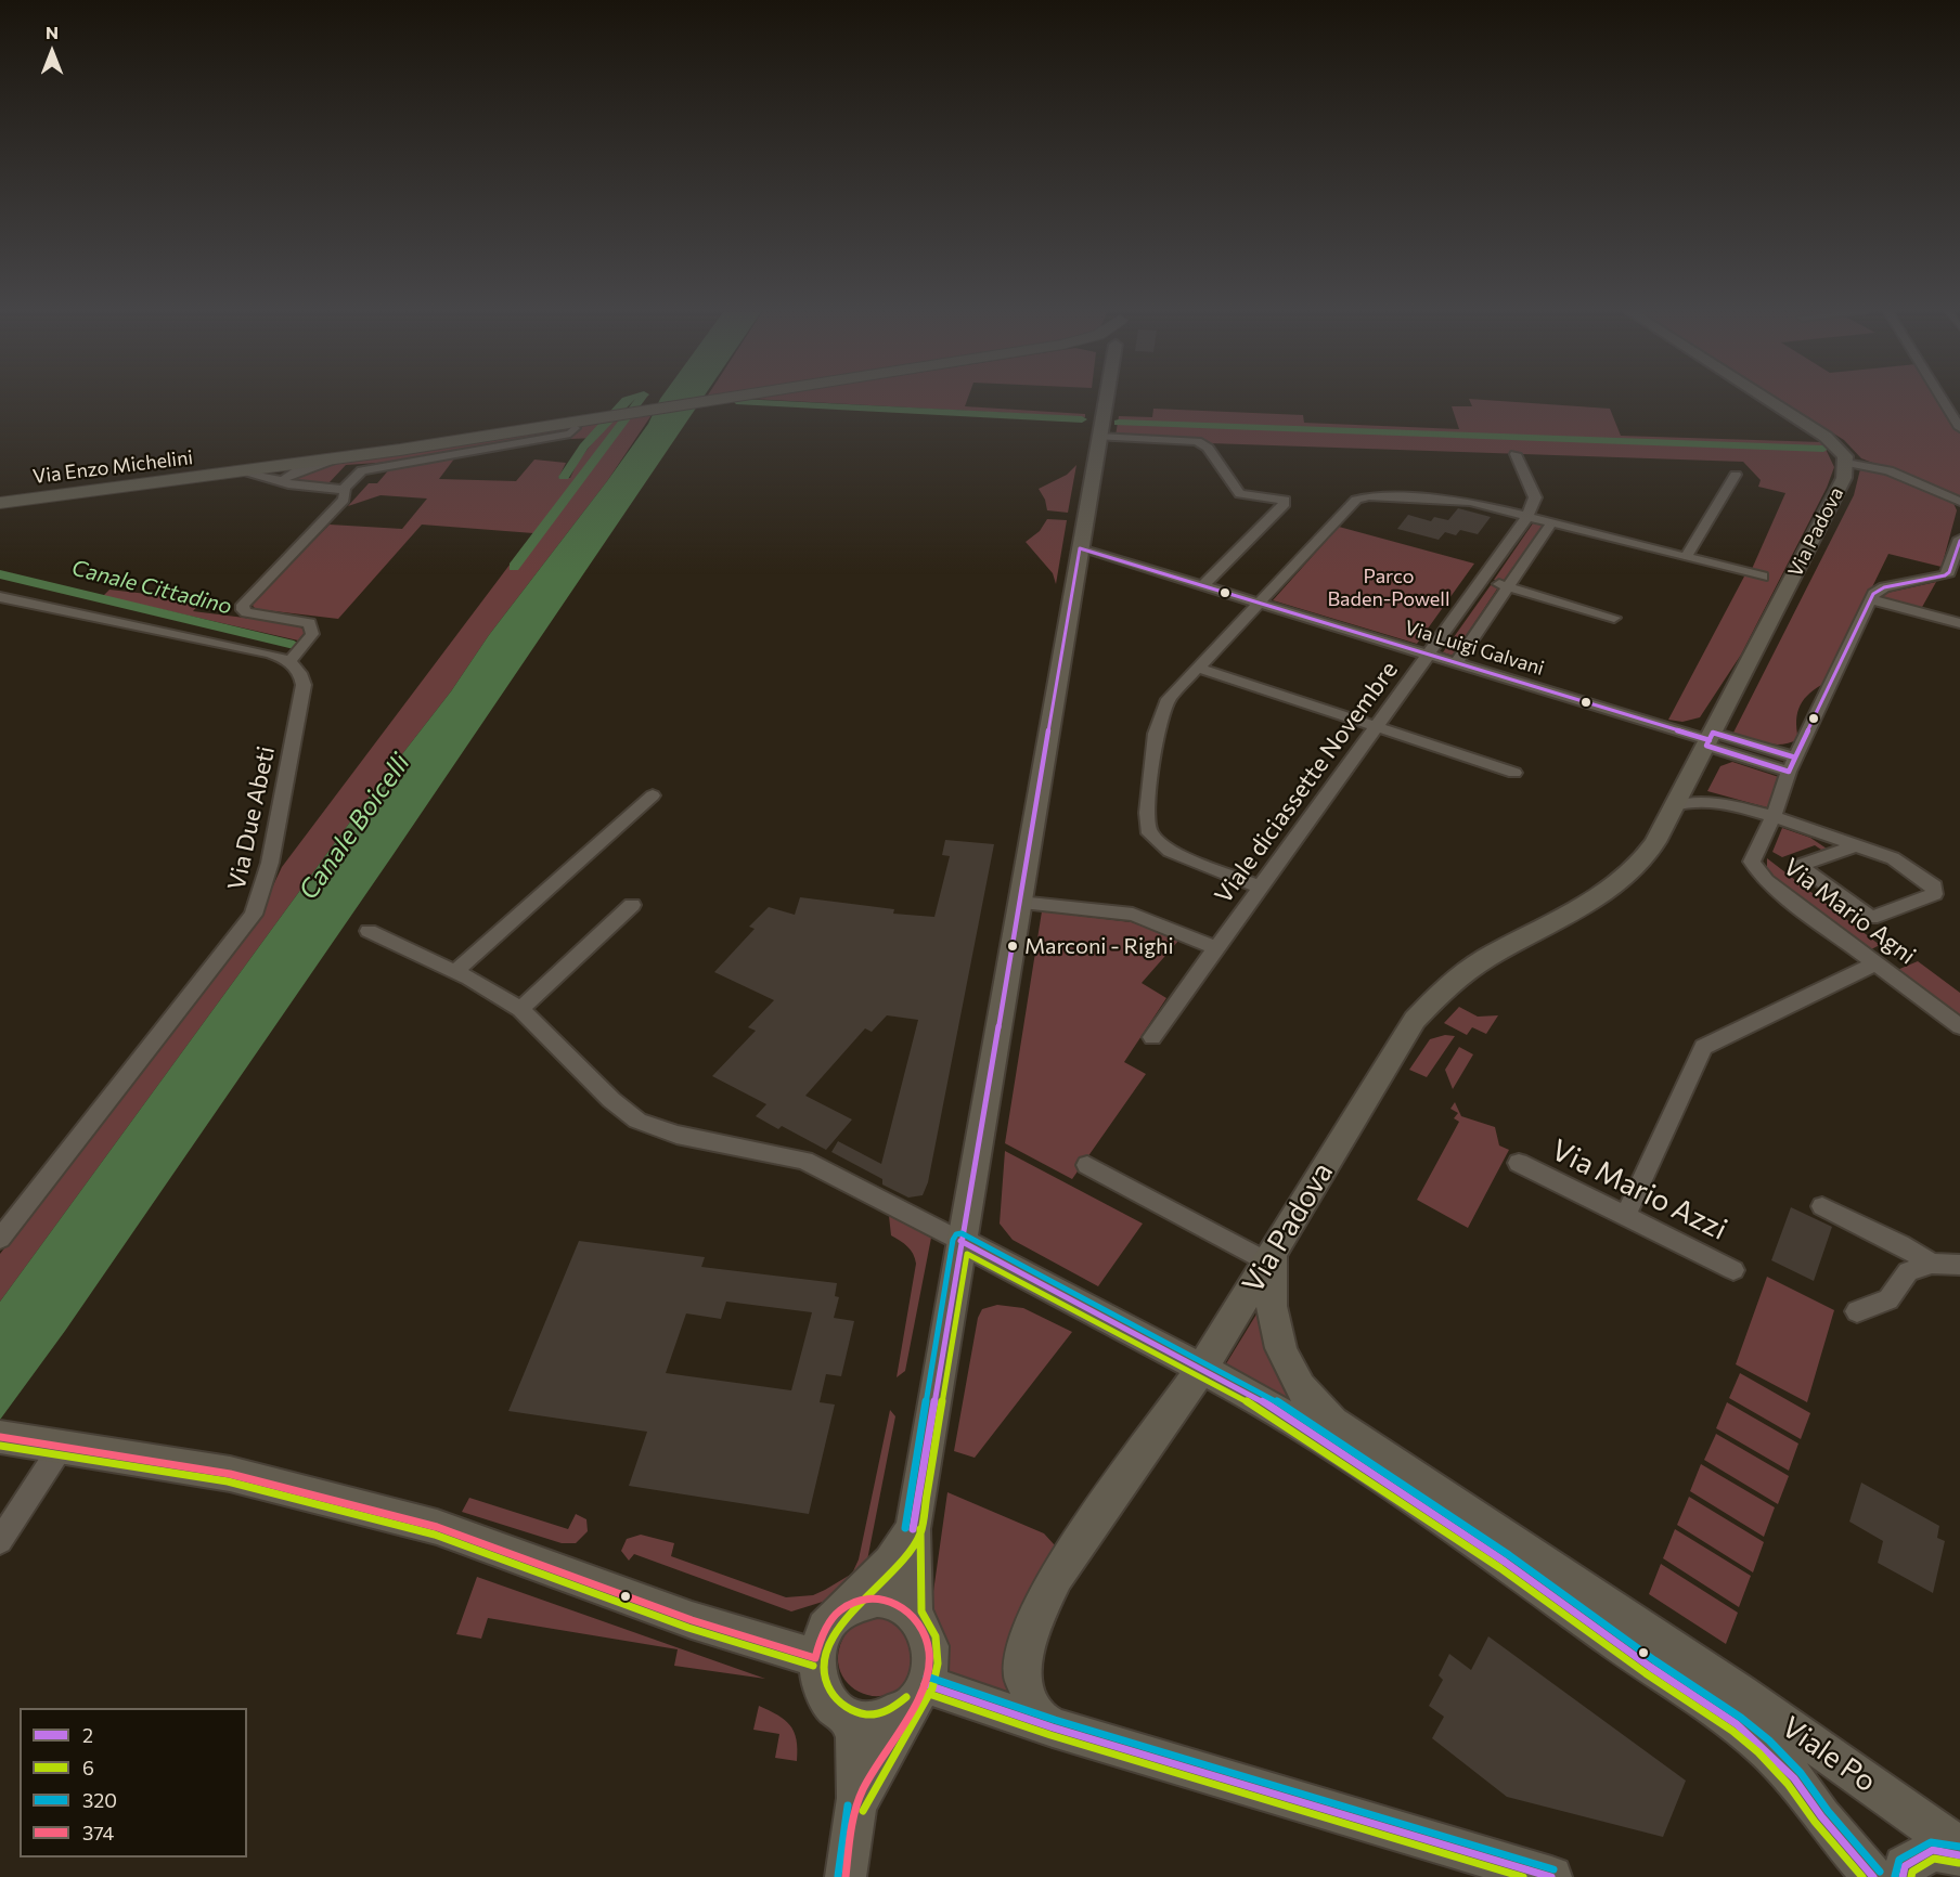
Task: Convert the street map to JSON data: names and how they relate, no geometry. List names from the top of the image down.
{
  "streets": {
    "main road": ["Via Enzo Michelini", "Via Padova", "Viale Po"],
    "street": [
      "Via Luigi Galvani",
      "Viale diciassette Novembre",
      "Via Due Abeti",
      "Via Mario Agni",
      "Via Mario Azzi"
    ]
  },
  "crossings": [
    ["Via Padova", "Via Luigi Galvani"],
    ["Via Padova", "Viale Po"],
    ["Via Luigi Galvani", "Viale diciassette Novembre"]
  ],
  "water": ["Canale Cittadino", "Canale Boicelli"],
  "parks": ["Parco Baden-Powell"],
  "places": ["Marconi - Righi"],
  "lines": [
    "transit line 2",
    "transit line 320",
    "transit line 6",
    "transit line 374"
  ],
  "legend": [
    "2",
    "6",
    "320",
    "374"
  ],
  "north": "top"
}
